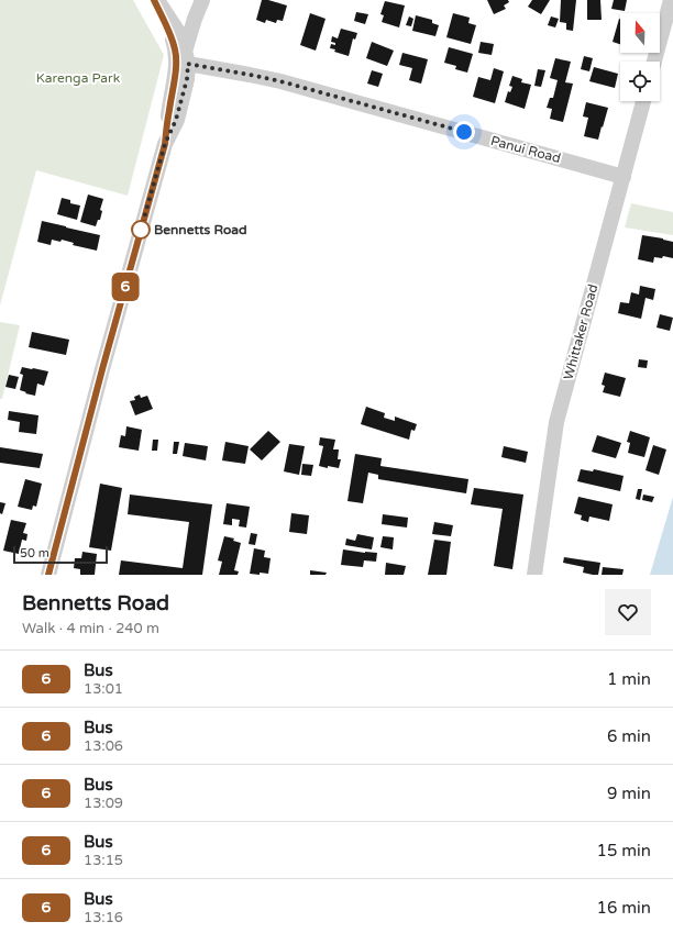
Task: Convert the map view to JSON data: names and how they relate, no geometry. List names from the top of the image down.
{
  "streets": {
    "street": ["Panui Road", "Whittaker Road"]
  },
  "crossings": [
    ["Panui Road", "Whittaker Road"]
  ],
  "parks": ["Karenga Park"],
  "places": ["Bennetts Road"],
  "lines": ["bus line 6"],
  "scale_bar": "50 m",
  "north": "top",
  "page": {
    "on_map": "6",
    "scale": "50 m",
    "heading": ["Bennetts Road", "Walk · 4 min · 240 m"],
    "list": [
      {
        "mark": "6",
        "name": "Bus",
        "note": "13:01",
        "value": "1 min"
      },
      {
        "mark": "6",
        "name": "Bus",
        "note": "13:06",
        "value": "6 min"
      },
      {
        "mark": "6",
        "name": "Bus",
        "note": "13:09",
        "value": "9 min"
      },
      {
        "mark": "6",
        "name": "Bus",
        "note": "13:15",
        "value": "15 min"
      },
      {
        "mark": "6",
        "name": "Bus",
        "note": "13:16",
        "value": "16 min"
      }
    ]
  }
}
